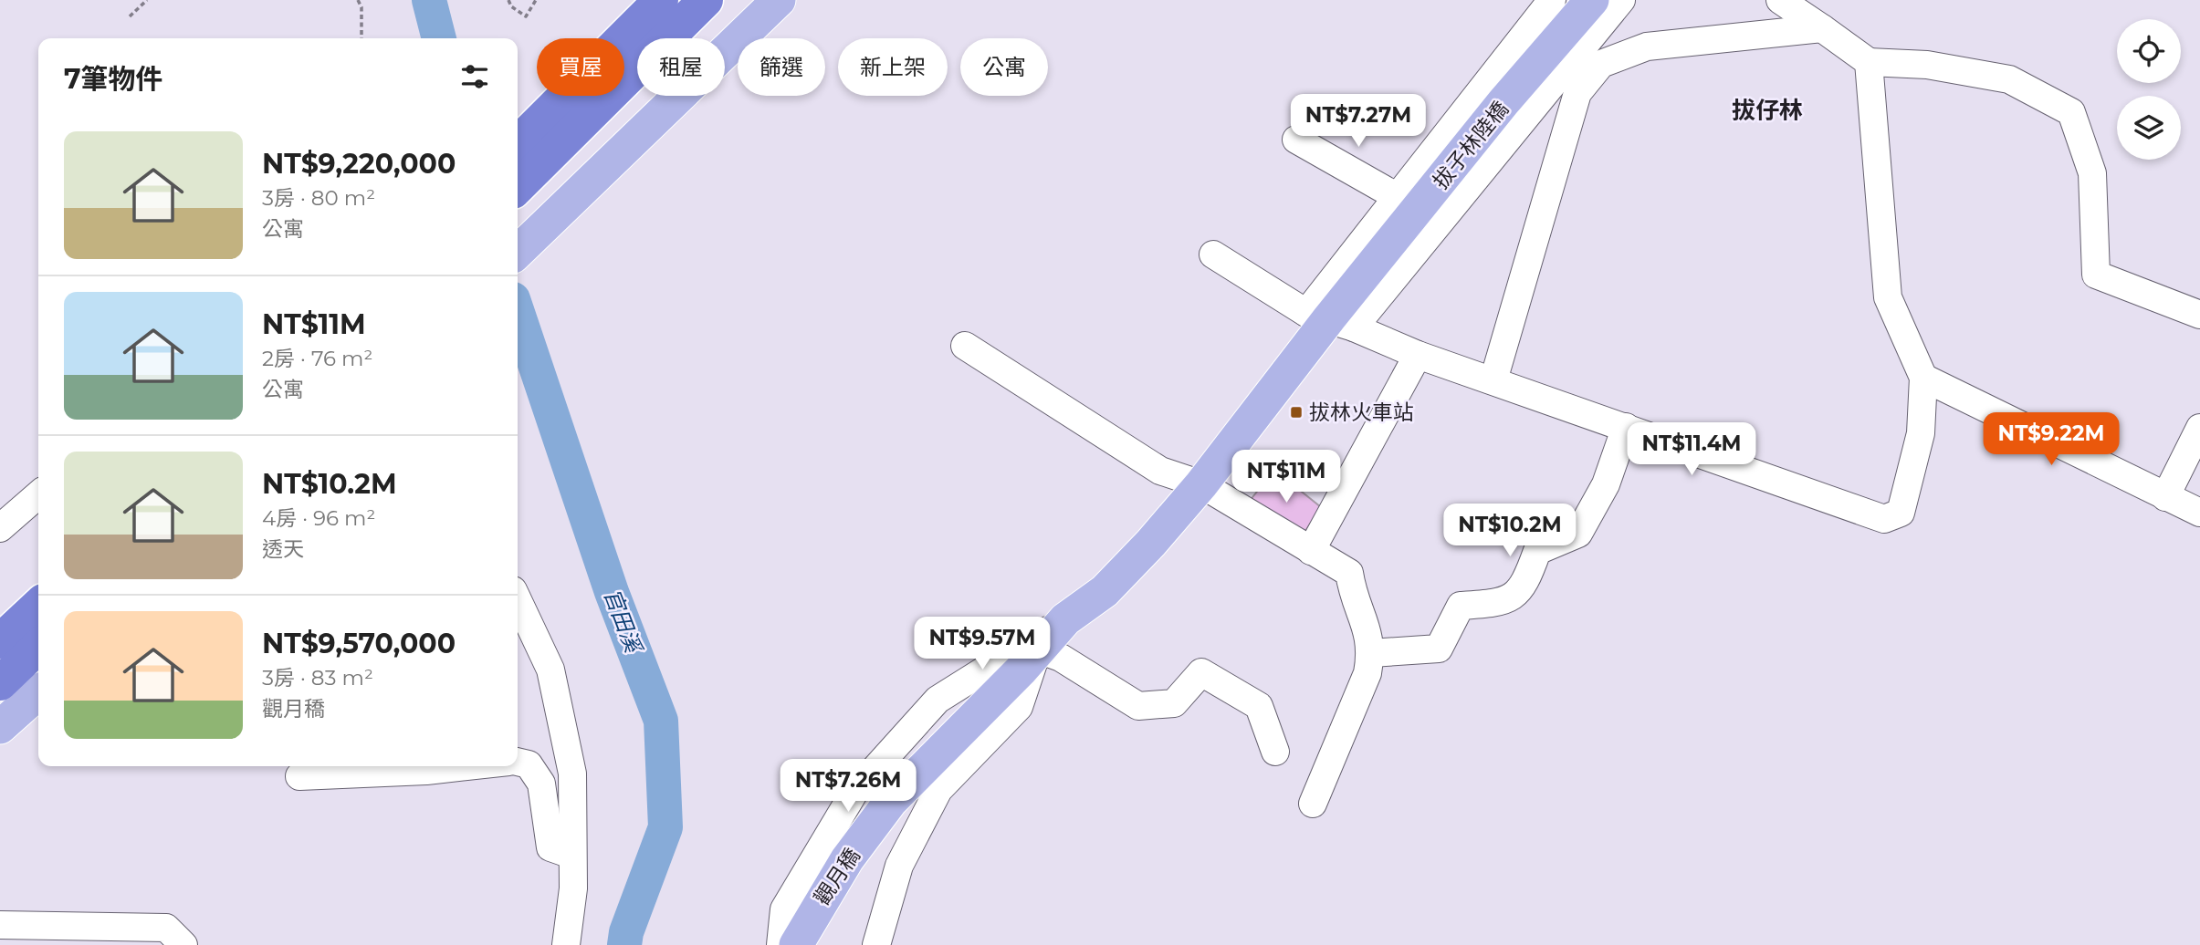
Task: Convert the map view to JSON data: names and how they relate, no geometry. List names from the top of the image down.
{
  "streets": {
    "main road": ["拔子林陸橋", "觀月穚"]
  },
  "crossings": [
    ["拔子林陸橋", "觀月穚"]
  ],
  "districts": ["拔仔林"],
  "water": ["官田溪"],
  "places": {
    "transit": ["拔林火車站"]
  },
  "page": {
    "chip": [
      "買屋",
      "租屋",
      "篩選",
      "新上架",
      "公寓"
    ],
    "heading": "7筆物件",
    "price": [
      "NT$7.27M",
      "NT$9.22M",
      "NT$11.4M",
      "NT$11M",
      "NT$10.2M",
      "NT$9.57M",
      "NT$7.26M"
    ],
    "list": [
      {
        "name": "NT$9,220,000",
        "note": "3房 · 80 m² · 公寓"
      },
      {
        "name": "NT$11M",
        "note": "2房 · 76 m² · 公寓"
      },
      {
        "name": "NT$10.2M",
        "note": "4房 · 96 m² · 透天"
      },
      {
        "name": "NT$9,570,000",
        "note": "3房 · 83 m² · 觀月穚"
      }
    ]
  }
}
